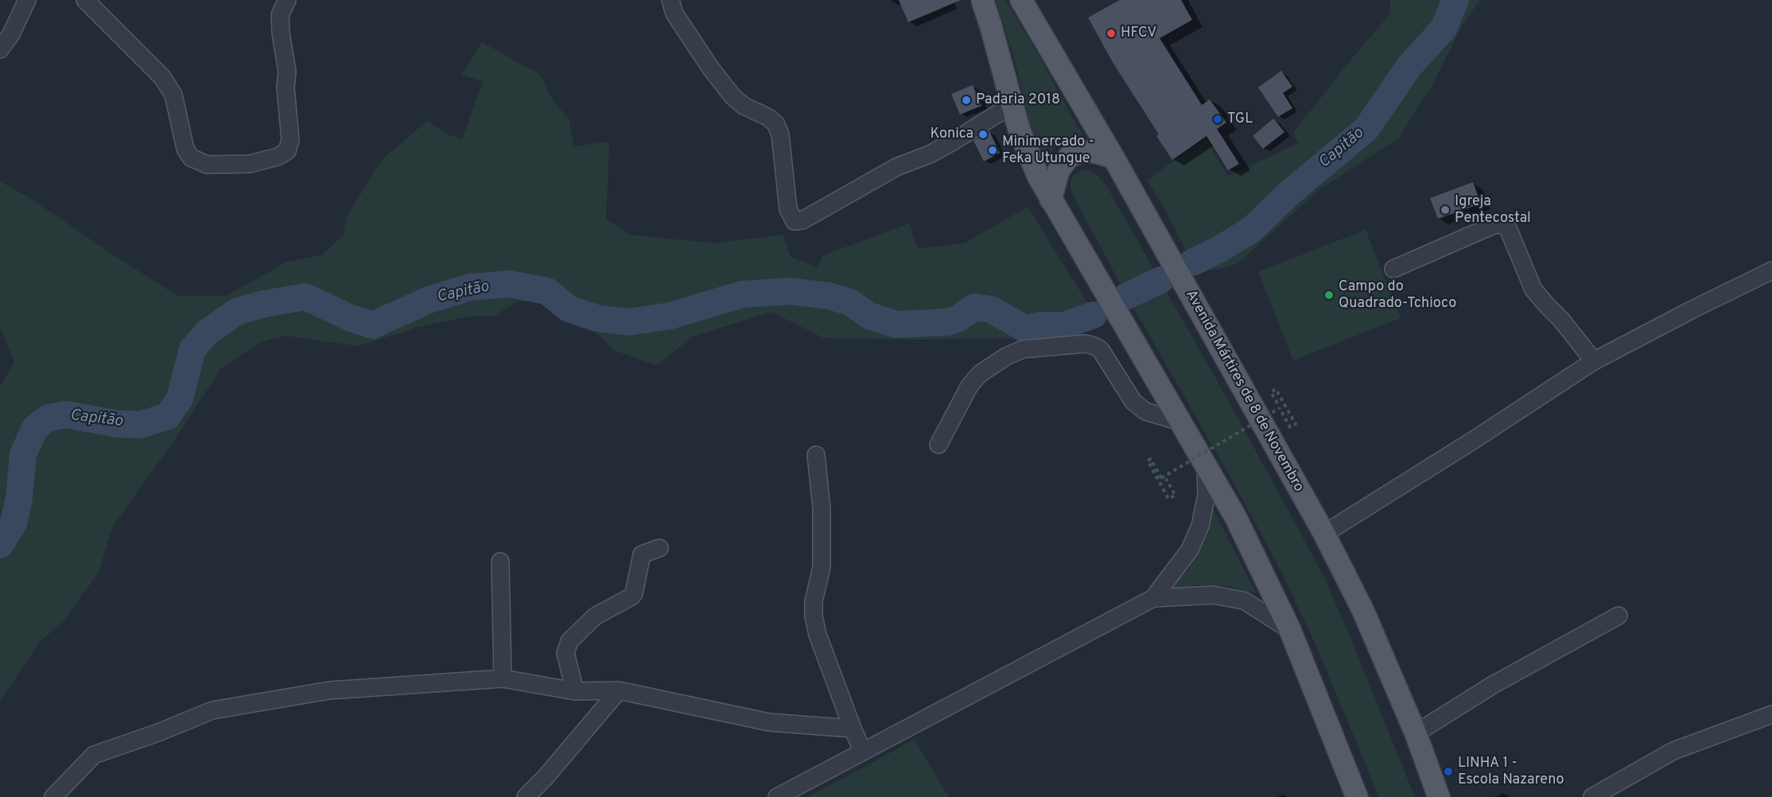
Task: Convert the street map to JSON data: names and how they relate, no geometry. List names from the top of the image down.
{
  "streets": {
    "main road": ["Avenida Mártires de 8 de Novembro"]
  },
  "water": ["Capitão"],
  "places": [
    "HFCV",
    "Padaria 2018",
    "TGL",
    "Konica",
    "Minimercado - Feka Utungue",
    "Igreja Pentecostal",
    "Campo do Quadrado-Tchioco",
    "LINHA 1 - Escola Nazareno"
  ]
}
